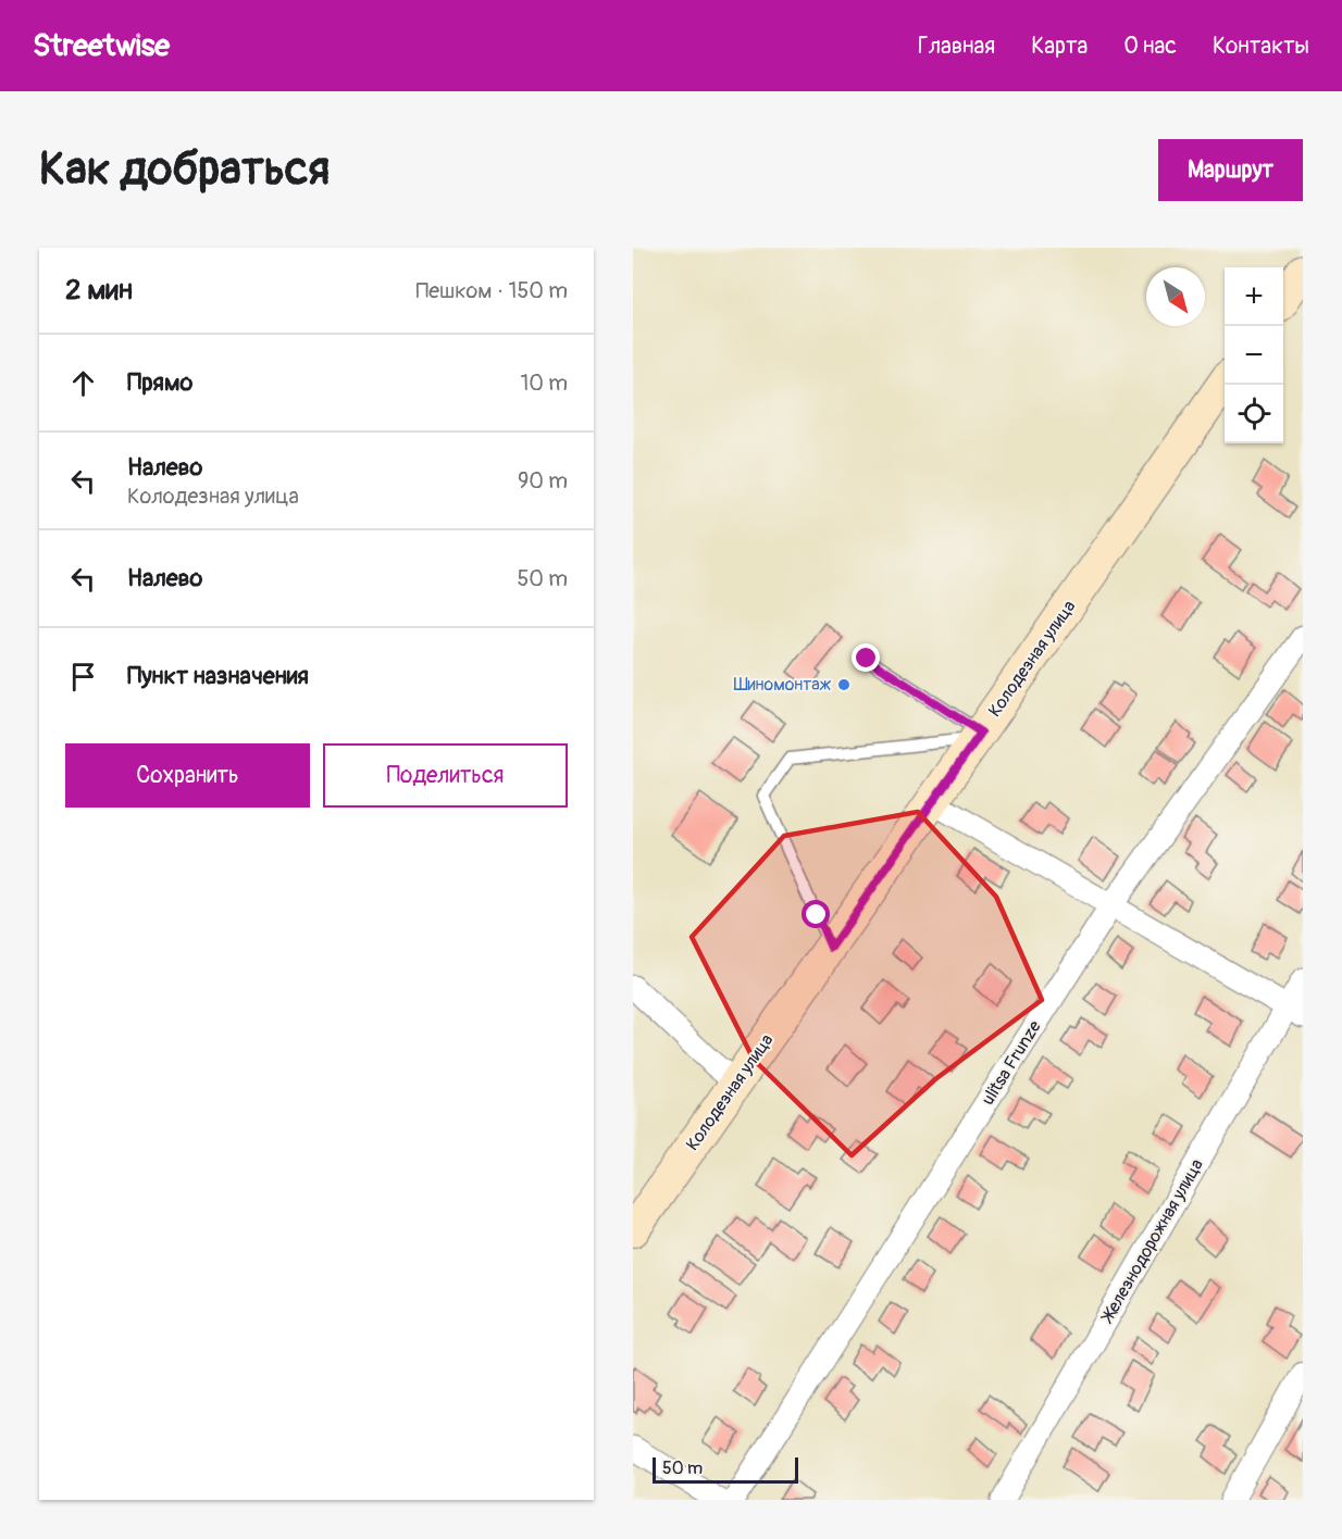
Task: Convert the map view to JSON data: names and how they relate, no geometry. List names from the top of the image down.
{
  "streets": {
    "main road": ["Колодезная улица"],
    "street": ["ulitsa Frunze", "Железнодорожная улица"]
  },
  "places": ["Шиномонтаж"],
  "scale_bar": "50 m",
  "north": "bottom right",
  "page": {
    "header": "Streetwise",
    "nav": [
      "Главная",
      "Карта",
      "О нас",
      "Контакты"
    ],
    "buttons": [
      "Маршрут",
      ["Сохранить", "Поделиться"]
    ],
    "title": "Как добраться",
    "heading": ["2 мин", "Пешком · 150 m"],
    "map_buttons": ["+", "−"],
    "list": [
      ["Прямо", "10 m"],
      ["Налево", "Колодезная улица", "90 m"],
      ["Налево", "50 m"],
      "Пункт назначения"
    ],
    "scale": "50 m"
  }
}
